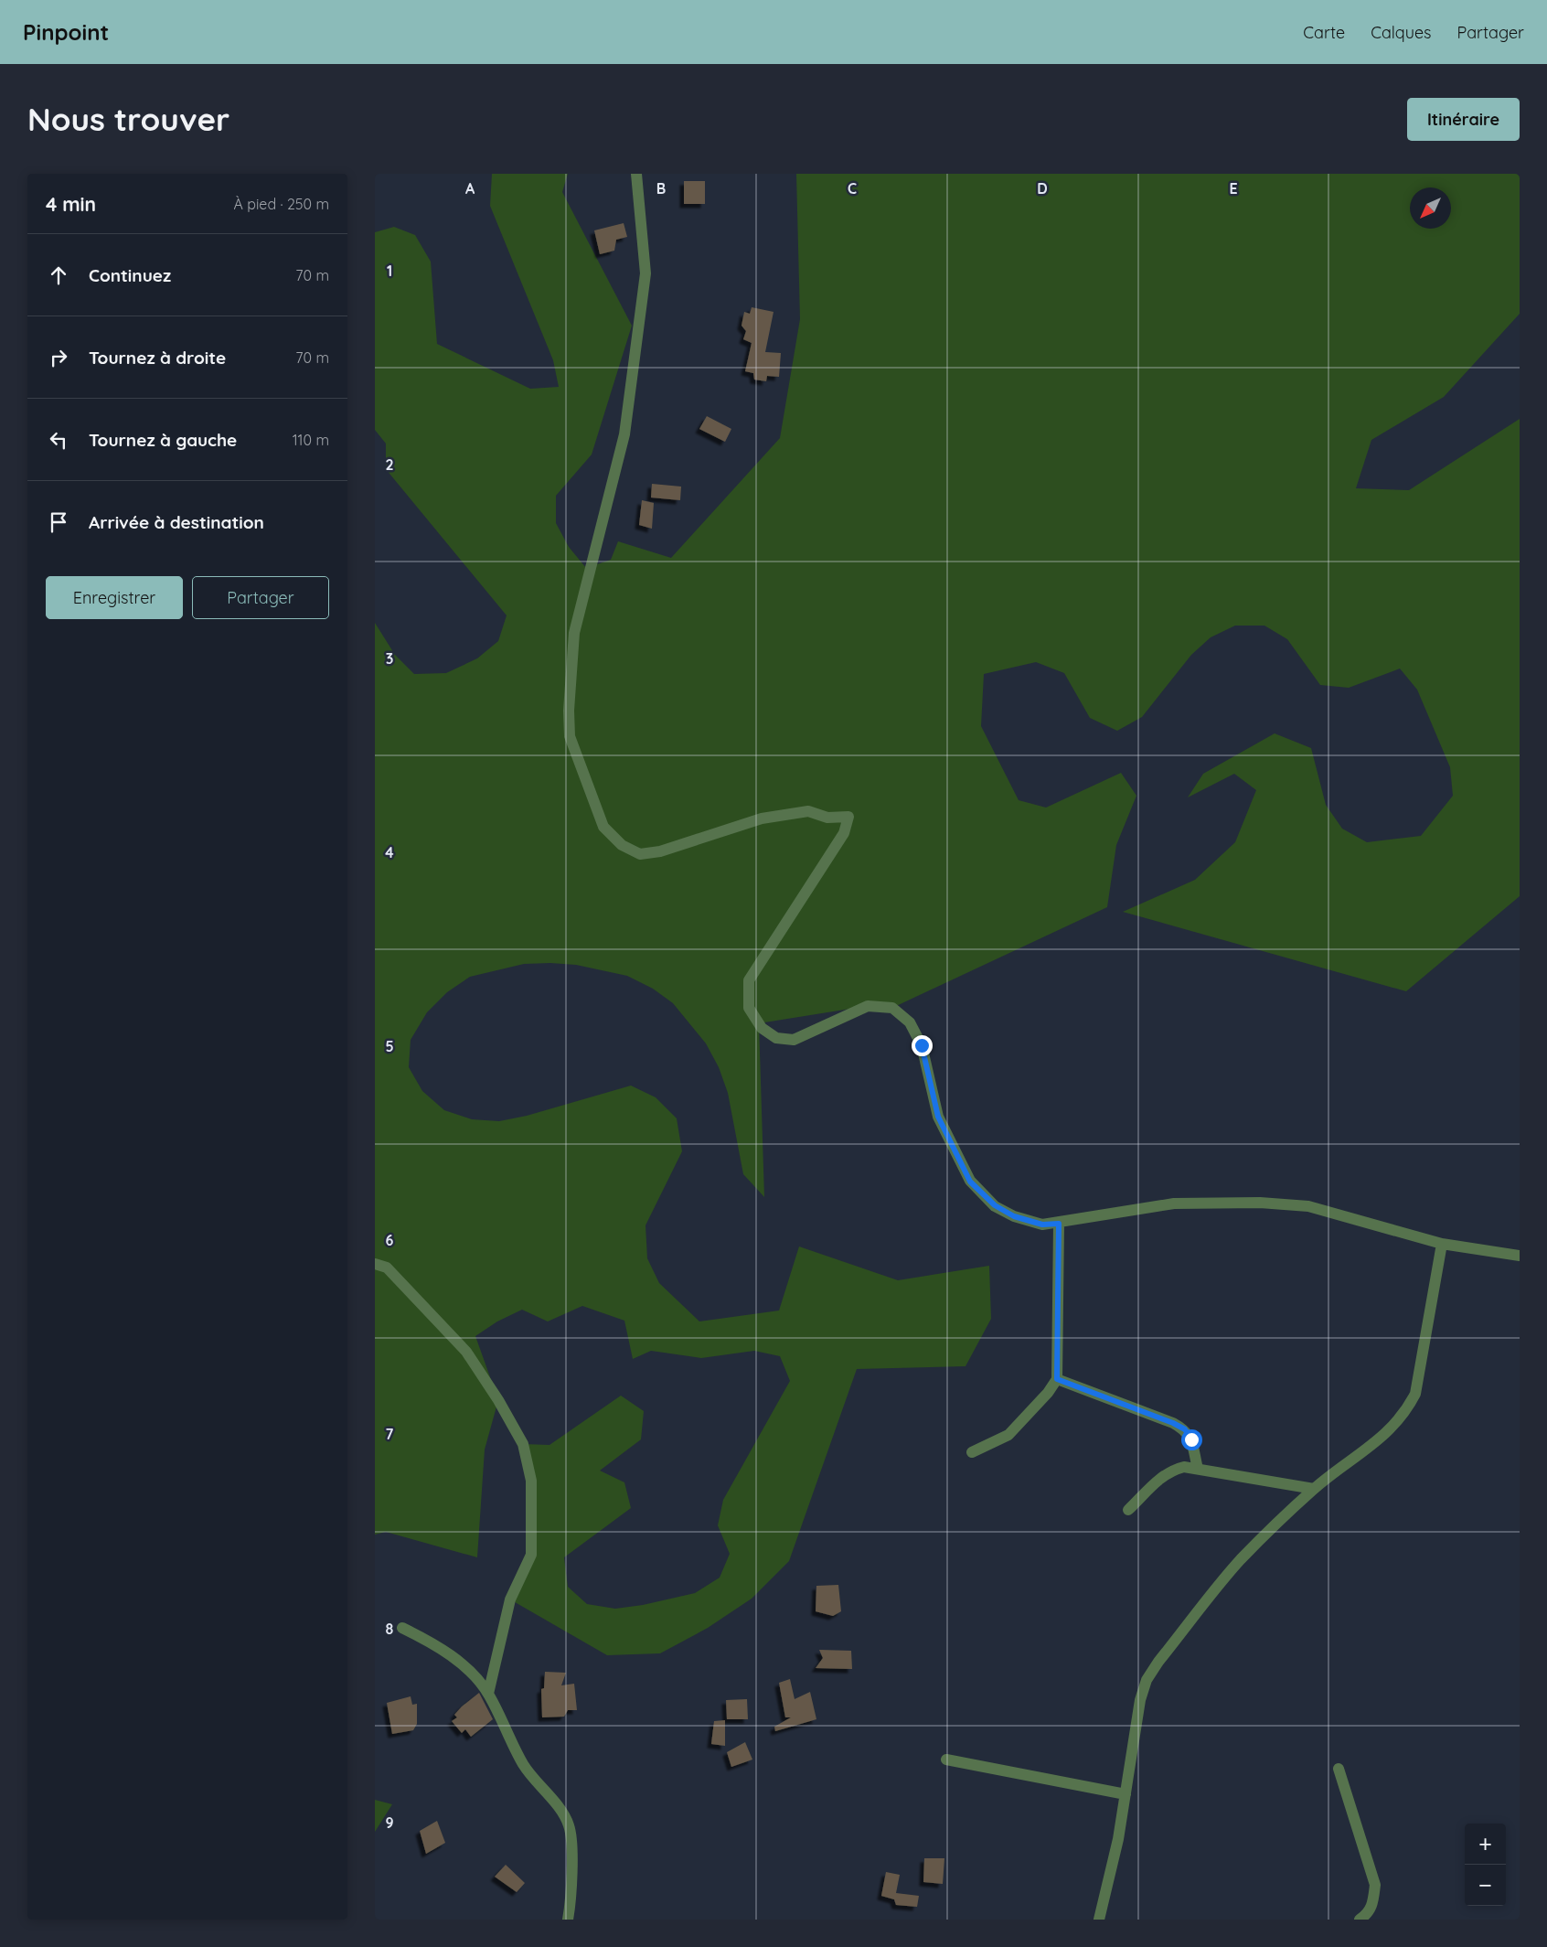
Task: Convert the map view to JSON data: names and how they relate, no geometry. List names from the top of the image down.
{
  "north": "bottom left",
  "page": {
    "header": "Pinpoint",
    "nav": ["Carte", "Calques", "Partager"],
    "buttons": [
      "Itinéraire",
      ["Enregistrer", "Partager"]
    ],
    "title": "Nous trouver",
    "heading": ["4 min", "À pied · 250 m"],
    "list": [
      ["Continuez", "70 m"],
      ["Tournez à droite", "70 m"],
      ["Tournez à gauche", "110 m"],
      "Arrivée à destination"
    ],
    "map_buttons": ["+", "−"]
  },
  "grid": {
    "columns": [
      "A",
      "B",
      "C",
      "D",
      "E"
    ],
    "rows": [
      "1",
      "2",
      "3",
      "4",
      "5",
      "6",
      "7",
      "8",
      "9"
    ]
  }
}
